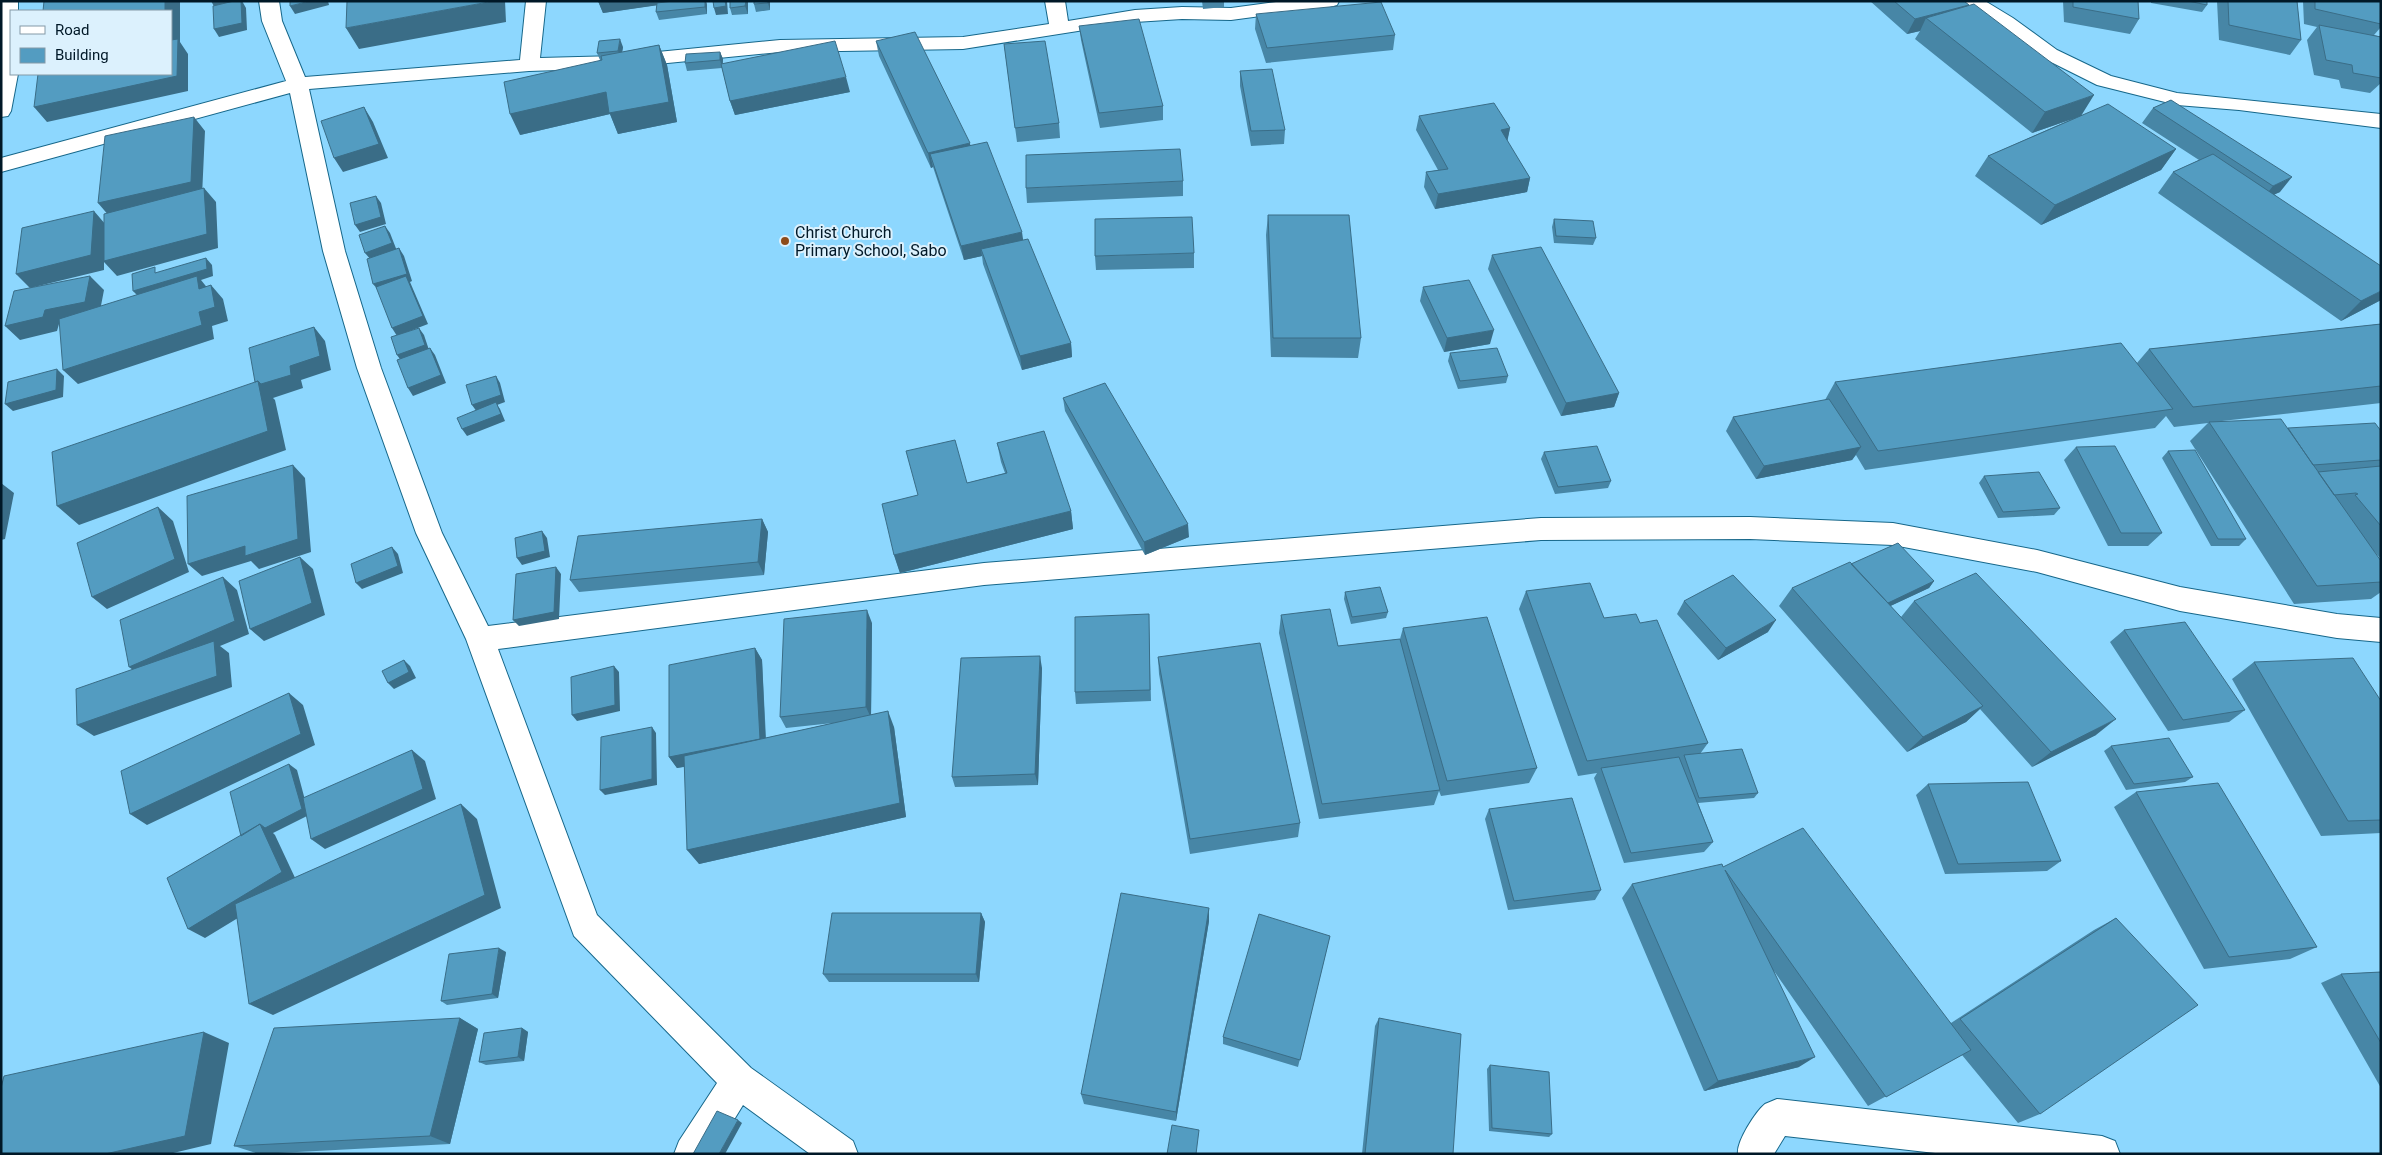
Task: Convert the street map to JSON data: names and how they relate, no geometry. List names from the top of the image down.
{
  "places": ["Christ Church Primary School, Sabo"],
  "legend": ["Road", "Building"]
}
